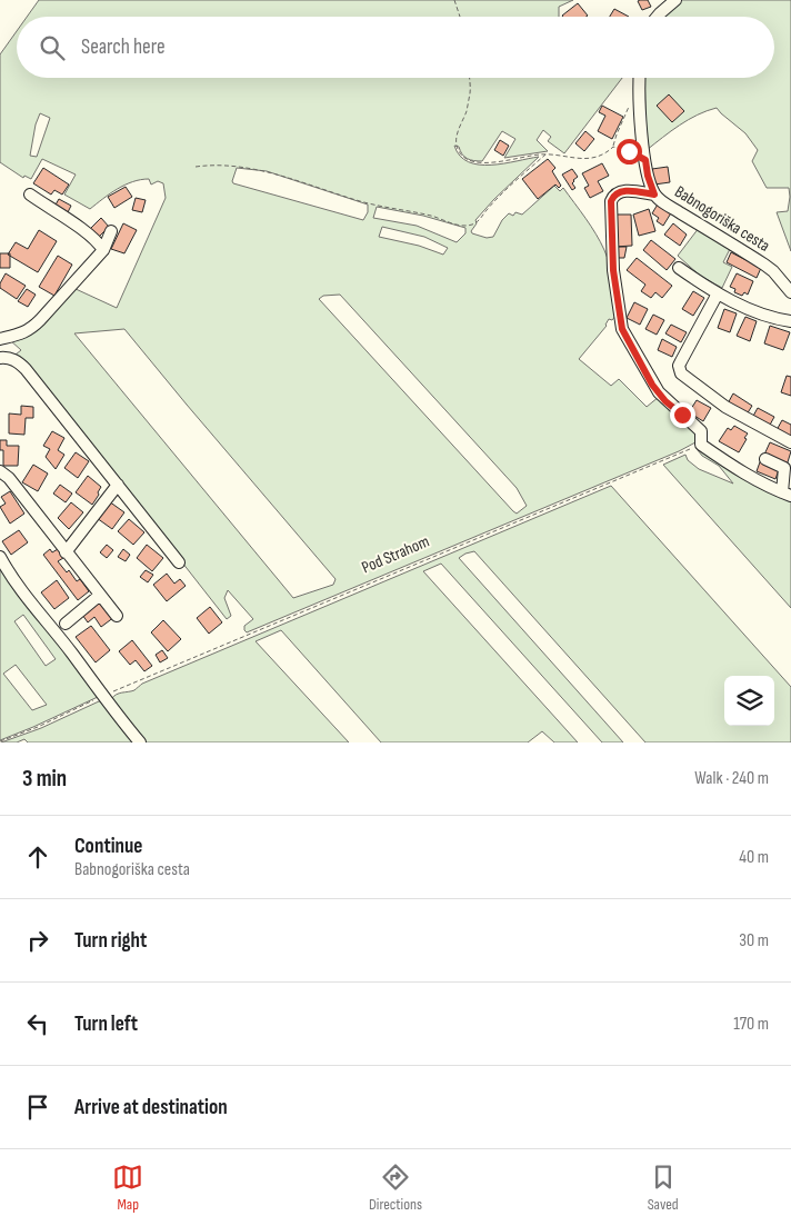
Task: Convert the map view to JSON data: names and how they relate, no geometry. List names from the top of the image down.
{
  "streets": {
    "street": ["Babnogoriška cesta"],
    "path": ["Pod Strahom"]
  },
  "page": {
    "search": "Search here",
    "heading": ["3 min", "Walk · 240 m"],
    "list": [
      ["Continue", "Babnogoriška cesta", "40 m"],
      ["Turn right", "30 m"],
      ["Turn left", "170 m"],
      "Arrive at destination"
    ],
    "nav": ["Map", "Directions", "Saved"]
  }
}
